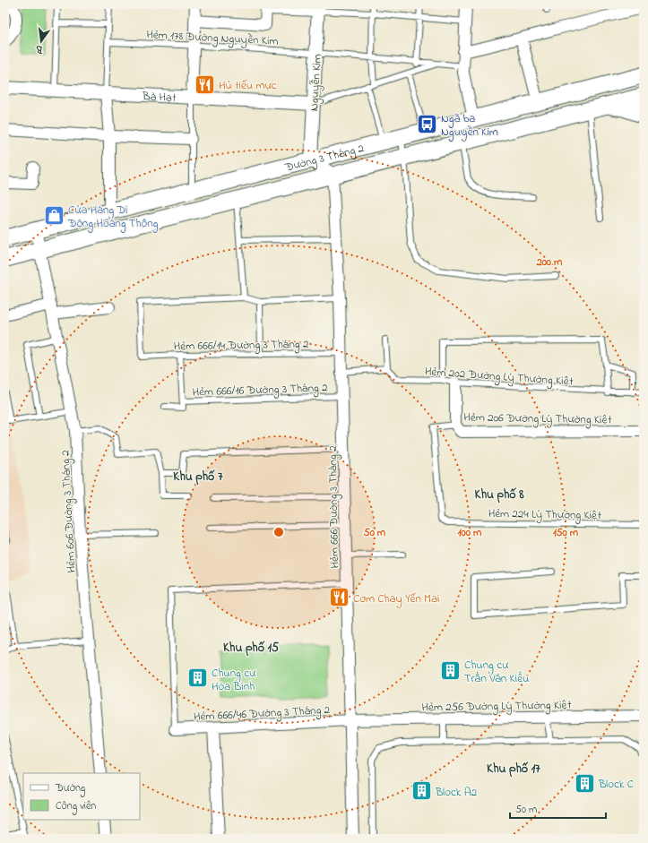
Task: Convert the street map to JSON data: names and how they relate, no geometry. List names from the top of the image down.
{
  "streets": {
    "main road": ["Đường 3 Tháng 2"],
    "street": [
      "Nguyễn Kim",
      "Bà Hạt",
      "Hẻm 206 Đường Lý Thường Kiệt",
      "Hẻm 666 Đường 3 Tháng 2",
      "Hẻm 606 Đường 3 Tháng 2",
      "Hẻm 256 Đường Lý Thường Kiệt",
      "Hẻm 666/46 Đường 3 Tháng 2"
    ],
    "lane": [
      "Hẻm 178 Đường Nguyễn Kim",
      "Hẻm 666/14 Đường 3 Tháng 2",
      "Hẻm 202 Đường Lý Thường Kiệt",
      "Hẻm 666/16 Đường 3 Tháng 2",
      "Hẻm 224 Lý Thường Kiệt"
    ]
  },
  "crossings": [
    ["Hẻm 178 Đường Nguyễn Kim", "Nguyễn Kim"],
    ["Nguyễn Kim", "Bà Hạt"],
    ["Nguyễn Kim", "Đường 3 Tháng 2"],
    ["Đường 3 Tháng 2", "Hẻm 666 Đường 3 Tháng 2"],
    ["Đường 3 Tháng 2", "Hẻm 606 Đường 3 Tháng 2"],
    ["Hẻm 666/14 Đường 3 Tháng 2", "Hẻm 666/16 Đường 3 Tháng 2"],
    ["Hẻm 666/14 Đường 3 Tháng 2", "Hẻm 666 Đường 3 Tháng 2"],
    ["Hẻm 202 Đường Lý Thường Kiệt", "Hẻm 206 Đường Lý Thường Kiệt"],
    ["Hẻm 666/16 Đường 3 Tháng 2", "Hẻm 666 Đường 3 Tháng 2"],
    ["Hẻm 206 Đường Lý Thường Kiệt", "Hẻm 224 Lý Thường Kiệt"],
    ["Hẻm 666 Đường 3 Tháng 2", "Hẻm 256 Đường Lý Thường Kiệt"],
    ["Hẻm 666 Đường 3 Tháng 2", "Hẻm 666/46 Đường 3 Tháng 2"],
    ["Hẻm 256 Đường Lý Thường Kiệt", "Hẻm 666/46 Đường 3 Tháng 2"]
  ],
  "districts": [
    "Khu phố 7",
    "Khu phố 8",
    "Khu phố 15",
    "Khu phố 17"
  ],
  "places": {
    "restaurant": ["Hủ tiếu mực", "Cơm Chay Yến Mai"],
    "bus stop": ["Ngã ba Nguyễn Kim"],
    "shop": ["Cửa Hàng Di Động Hoàng Thông"],
    "building": [
      "Chung cư Trần Văn Kiều",
      "Chung cư Hòa Bình",
      "Block C",
      "Block A2"
    ]
  },
  "legend": ["Đường", "Công viên"],
  "scale_bar": "50 m",
  "north": "bottom",
  "rings": [
    "200 m",
    "50 m",
    "100 m",
    "150 m"
  ]
}
